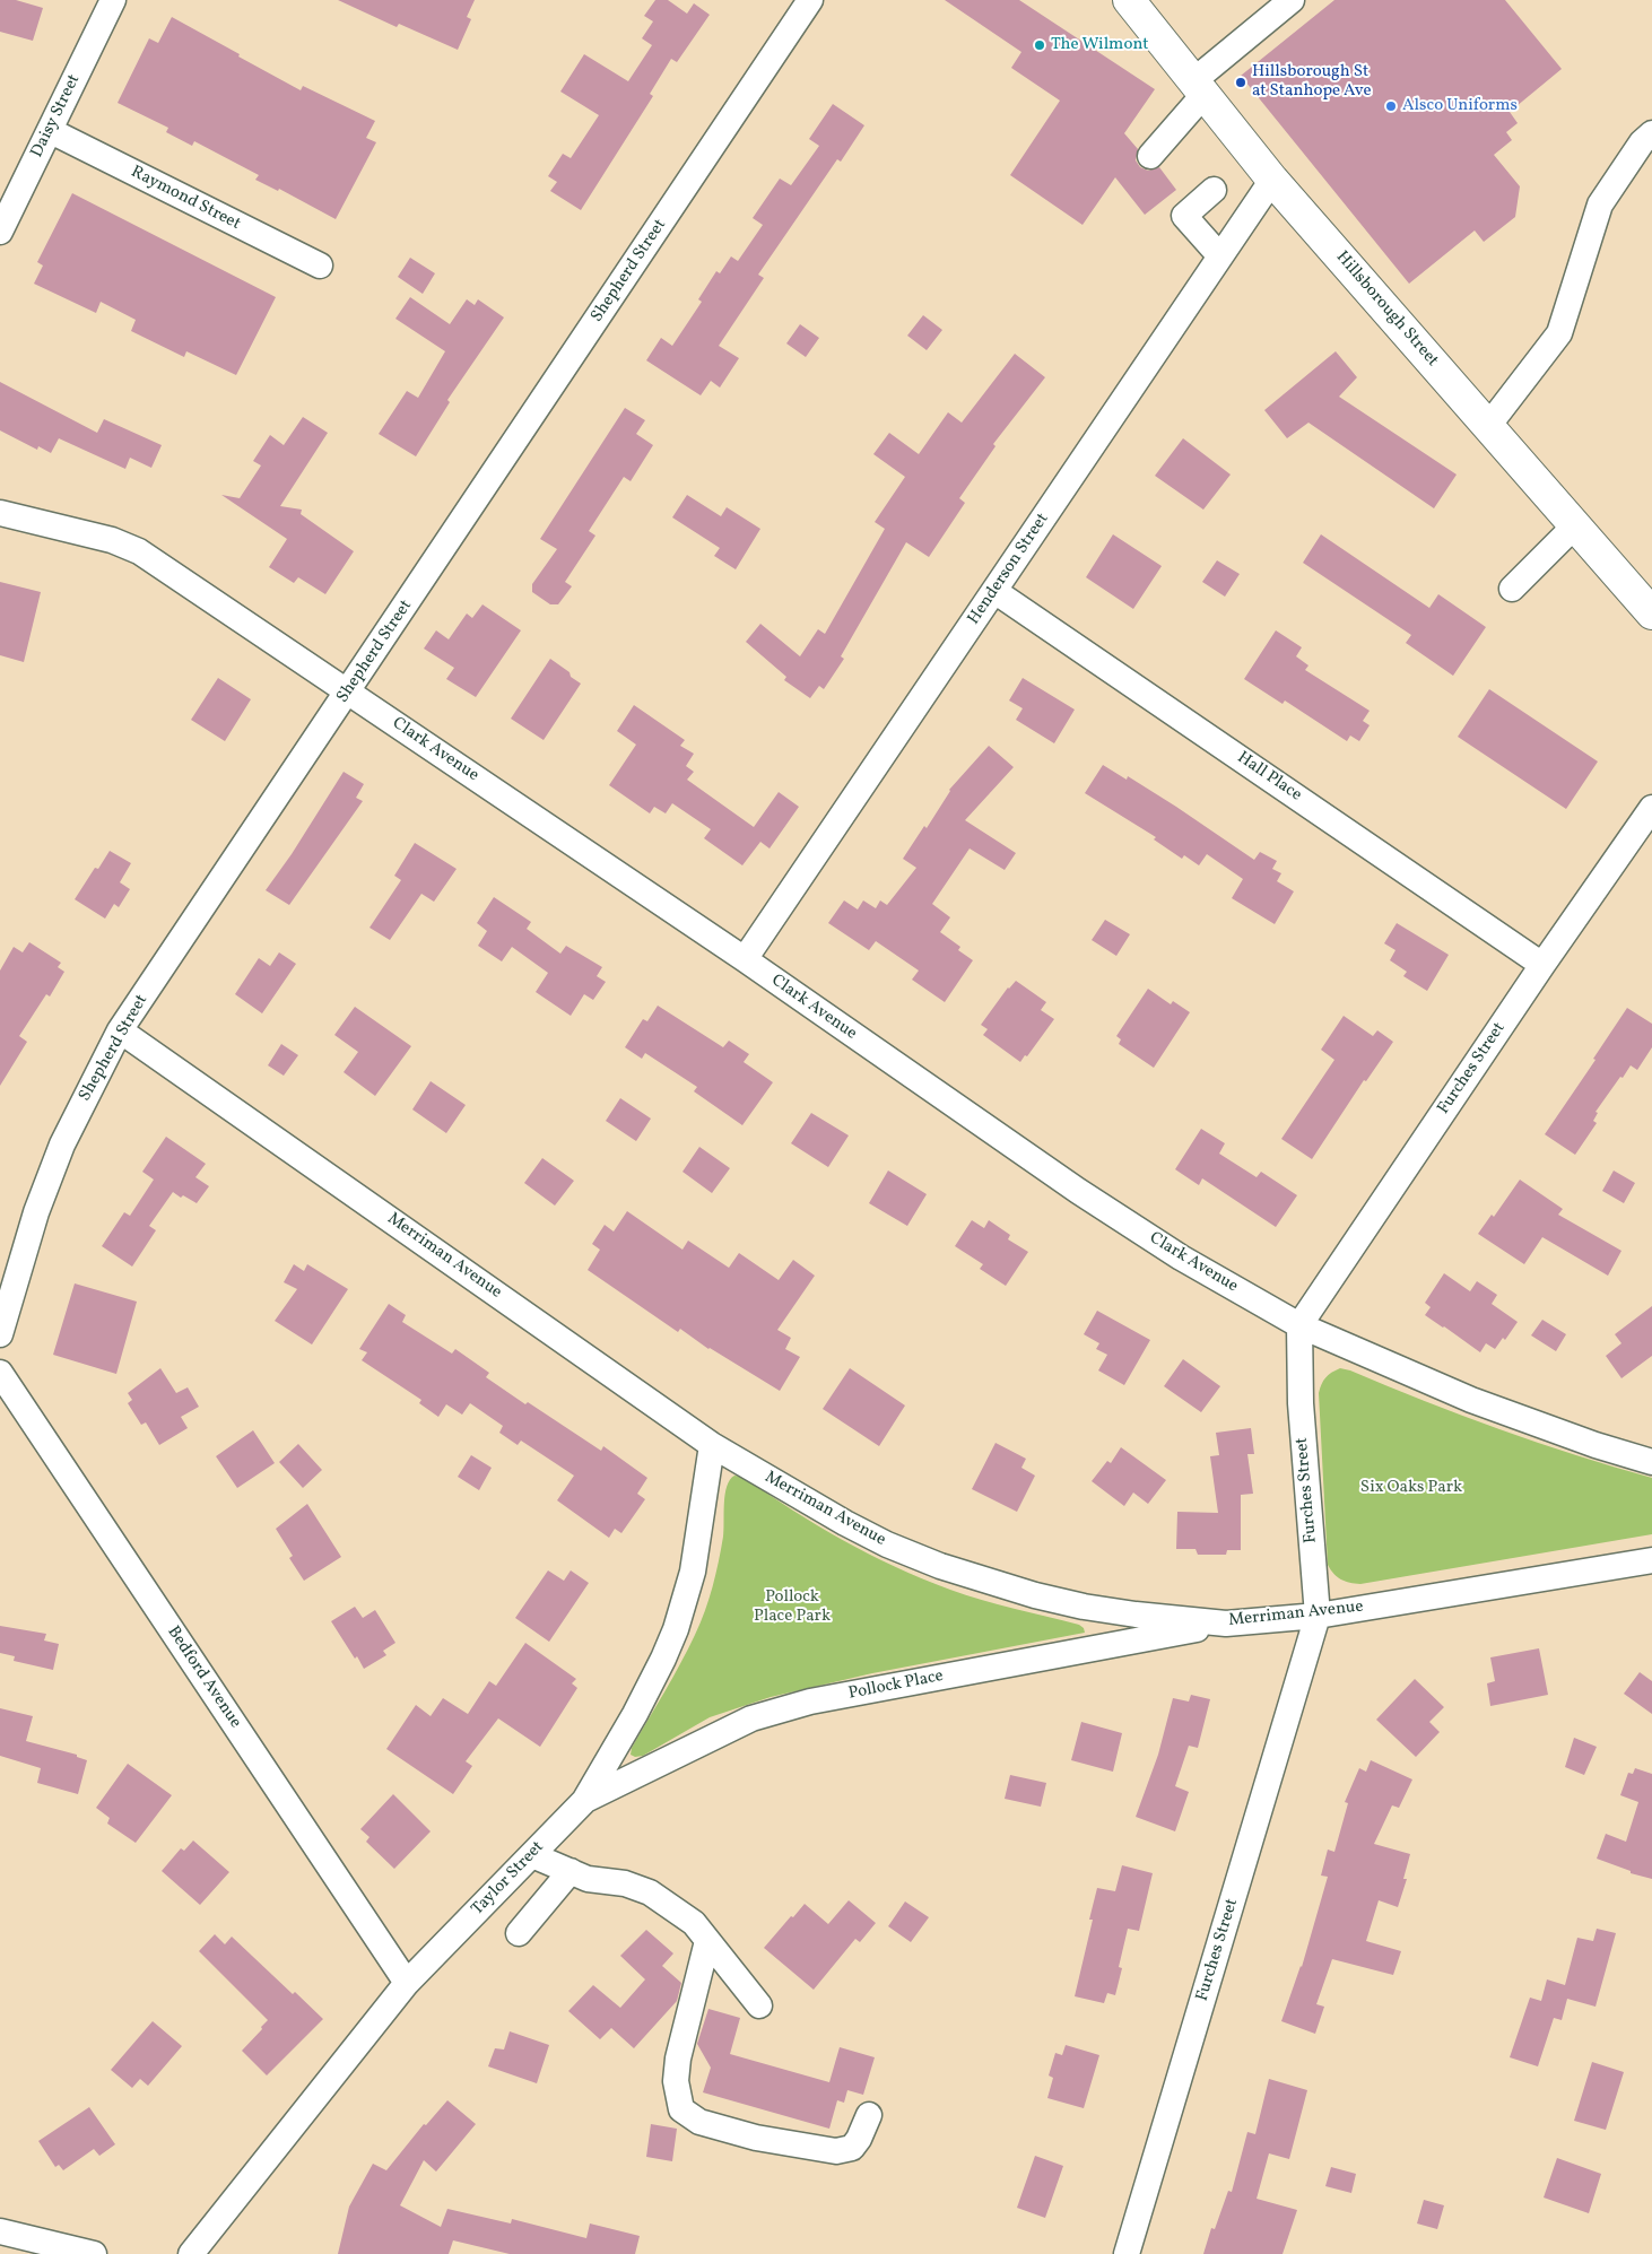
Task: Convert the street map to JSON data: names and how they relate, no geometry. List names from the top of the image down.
{
  "streets": {
    "main road": ["Hillsborough Street"],
    "street": [
      "Daisy Street",
      "Raymond Street",
      "Shepherd Street",
      "Henderson Street",
      "Clark Avenue",
      "Hall Place",
      "Furches Street",
      "Merriman Avenue",
      "Bedford Avenue",
      "Pollock Place",
      "Taylor Street"
    ]
  },
  "crossings": [
    ["Daisy Street", "Raymond Street"],
    ["Shepherd Street", "Clark Avenue"],
    ["Shepherd Street", "Merriman Avenue"],
    ["Hillsborough Street", "Henderson Street"],
    ["Henderson Street", "Clark Avenue"],
    ["Henderson Street", "Hall Place"],
    ["Clark Avenue", "Furches Street"],
    ["Hall Place", "Furches Street"],
    ["Furches Street", "Merriman Avenue"],
    ["Merriman Avenue", "Pollock Place"],
    ["Merriman Avenue", "Taylor Street"],
    ["Bedford Avenue", "Taylor Street"],
    ["Pollock Place", "Taylor Street"]
  ],
  "parks": ["Six Oaks Park", "Pollock Place Park"],
  "places": ["The Wilmont", "Hillsborough St at Stanhope Ave", "Alsco Uniforms"]
}
